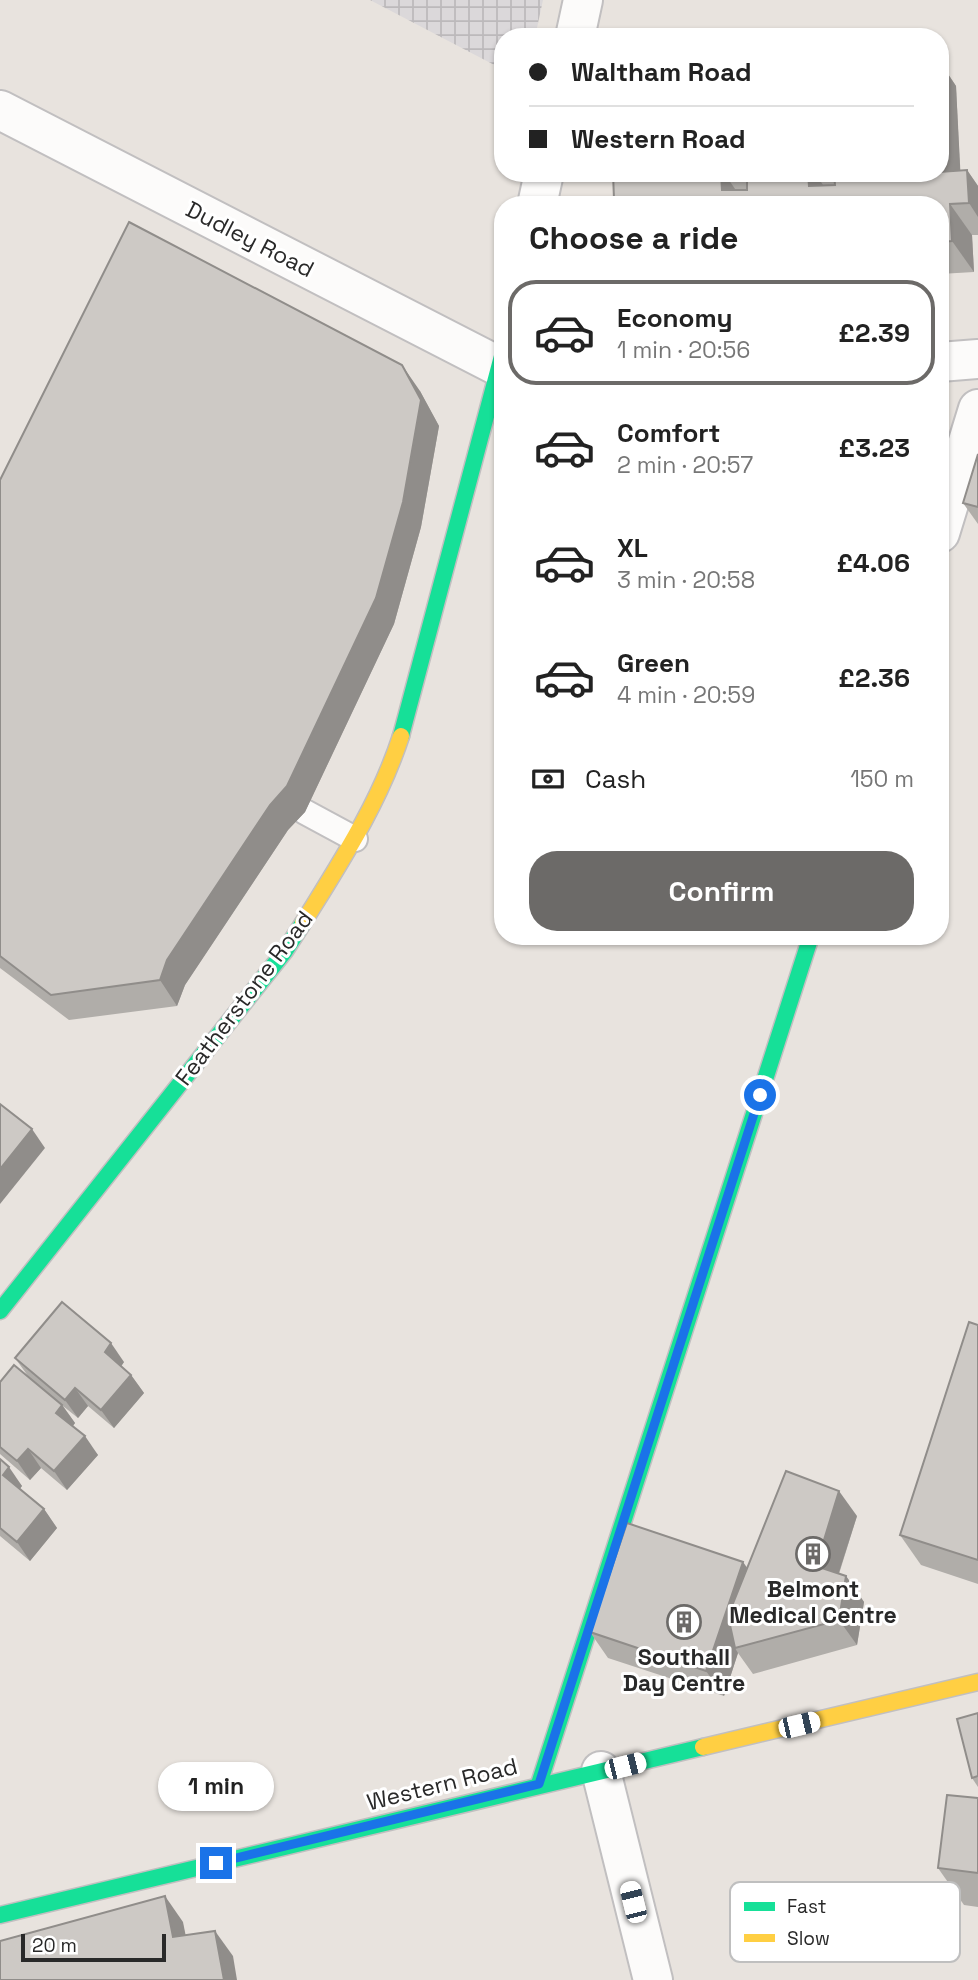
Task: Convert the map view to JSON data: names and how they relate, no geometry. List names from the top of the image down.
{
  "streets": {
    "street": ["Dudley Road", "Featherstone Road", "Western Road"]
  },
  "places": {
    "building": ["Belmont Medical Centre", "Southall Day Centre"]
  },
  "legend": ["Fast", "Slow"],
  "scale_bar": "20 m",
  "page": {
    "banner": ["Waltham Road", "Western Road"],
    "heading": "Choose a ride",
    "list": [
      {
        "name": "Economy",
        "note": "1 min · 20:56",
        "value": "£2.39"
      },
      {
        "name": "Comfort",
        "note": "2 min · 20:57",
        "value": "£3.23"
      },
      {
        "name": "XL",
        "note": "3 min · 20:58",
        "value": "£4.06"
      },
      {
        "name": "Green",
        "note": "4 min · 20:59",
        "value": "£2.36"
      }
    ],
    "pay": ["Cash", "150 m"],
    "buttons": "Confirm",
    "bubble": "1 min",
    "scale": "20 m"
  }
}
